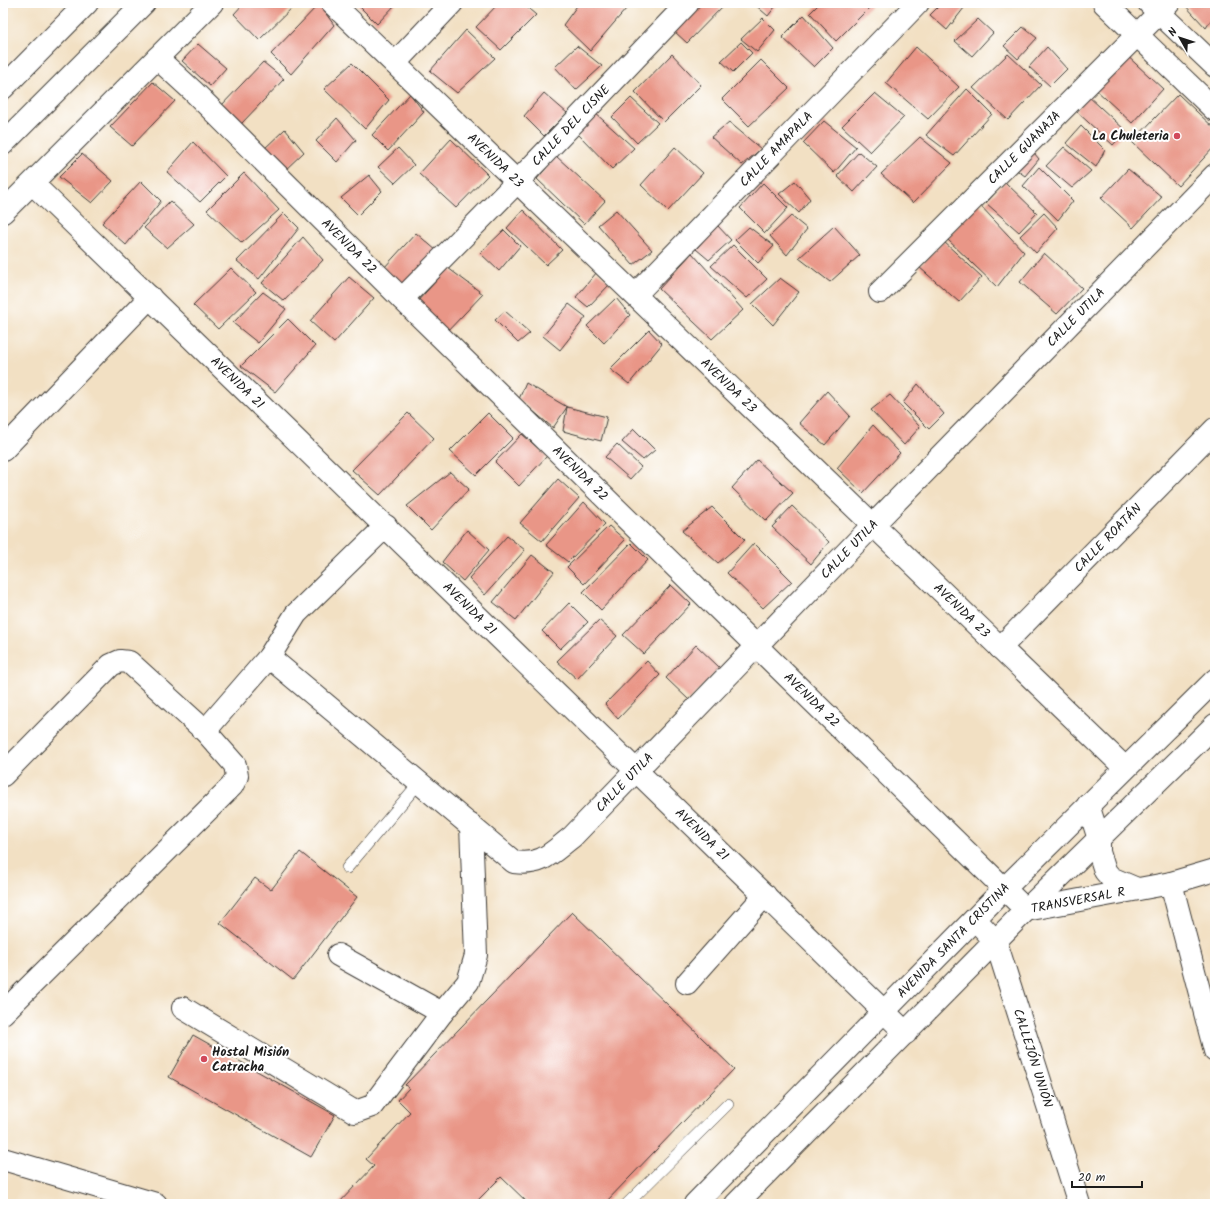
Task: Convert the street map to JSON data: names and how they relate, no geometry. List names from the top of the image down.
{
  "streets": {
    "main road": [
      "CALLE DEL CISNE",
      "CALLE GUANAJA",
      "CALLE AMAPALA",
      "AVENIDA 23",
      "AVENIDA 22",
      "CALLE UTILA",
      "AVENIDA 21",
      "CALLE ROATÁN",
      "TRANSVERSAL R",
      "AVENIDA SANTA CRISTINA",
      "CALLEJÓN UNIÓN"
    ]
  },
  "crossings": [
    ["CALLE DEL CISNE", "AVENIDA 23"],
    ["CALLE DEL CISNE", "AVENIDA 22"],
    ["CALLE AMAPALA", "AVENIDA 23"],
    ["AVENIDA 23", "CALLE UTILA"],
    ["AVENIDA 23", "CALLE ROATÁN"],
    ["AVENIDA 23", "AVENIDA SANTA CRISTINA"],
    ["AVENIDA 22", "CALLE UTILA"],
    ["AVENIDA 22", "TRANSVERSAL R"],
    ["AVENIDA 22", "AVENIDA SANTA CRISTINA"],
    ["CALLE UTILA", "AVENIDA 21"],
    ["AVENIDA 21", "AVENIDA SANTA CRISTINA"],
    ["TRANSVERSAL R", "AVENIDA SANTA CRISTINA"],
    ["AVENIDA SANTA CRISTINA", "CALLEJÓN UNIÓN"]
  ],
  "places": ["La Chuleteria", "Hostal Misión Catracha"],
  "scale_bar": "20 m",
  "north": "top left"
}
